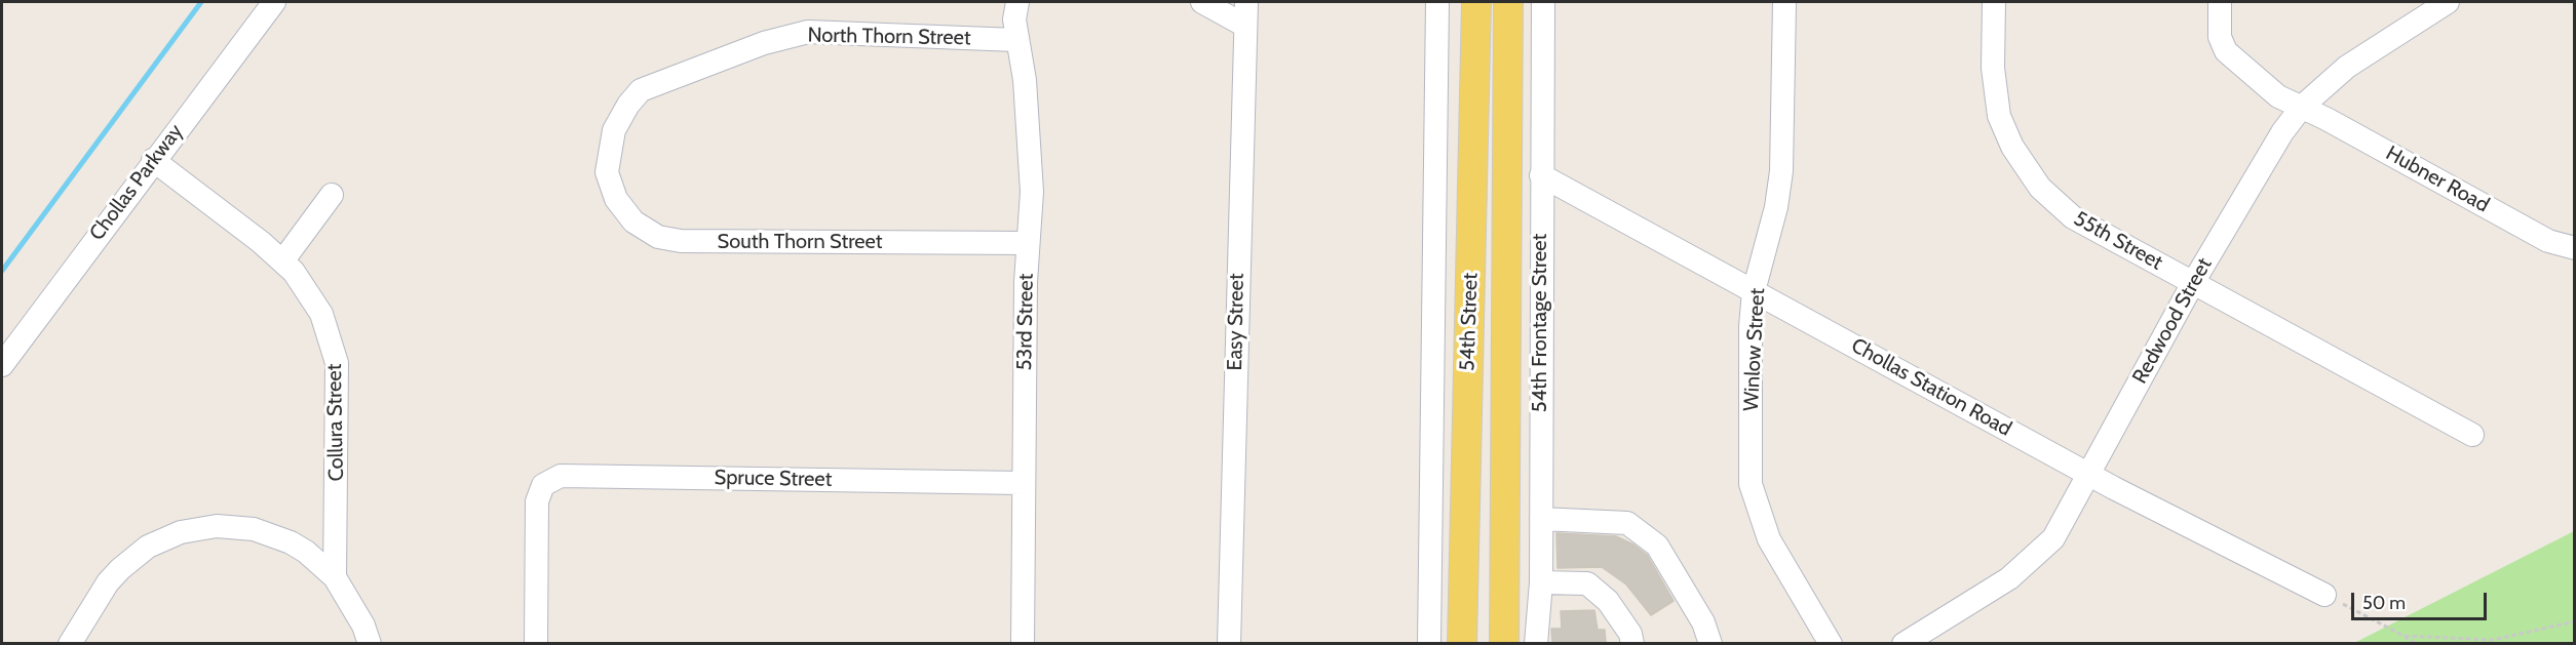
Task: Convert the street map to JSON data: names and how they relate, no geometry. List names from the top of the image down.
{
  "streets": {
    "main road": ["54th Street"],
    "street": [
      "North Thorn Street",
      "Hubner Road",
      "Chollas Parkway",
      "55th Street",
      "South Thorn Street",
      "Redwood Street",
      "53rd Street",
      "Easy Street",
      "54th Frontage Street",
      "Winlow Street",
      "Chollas Station Road",
      "Collura Street",
      "Spruce Street"
    ]
  },
  "crossings": [
    ["North Thorn Street", "South Thorn Street"],
    ["North Thorn Street", "53rd Street"],
    ["Hubner Road", "Redwood Street"],
    ["Chollas Parkway", "Collura Street"],
    ["55th Street", "Redwood Street"],
    ["South Thorn Street", "53rd Street"],
    ["Redwood Street", "Chollas Station Road"],
    ["53rd Street", "Spruce Street"],
    ["54th Frontage Street", "Chollas Station Road"],
    ["Winlow Street", "Chollas Station Road"]
  ],
  "scale_bar": "50 m"
}
